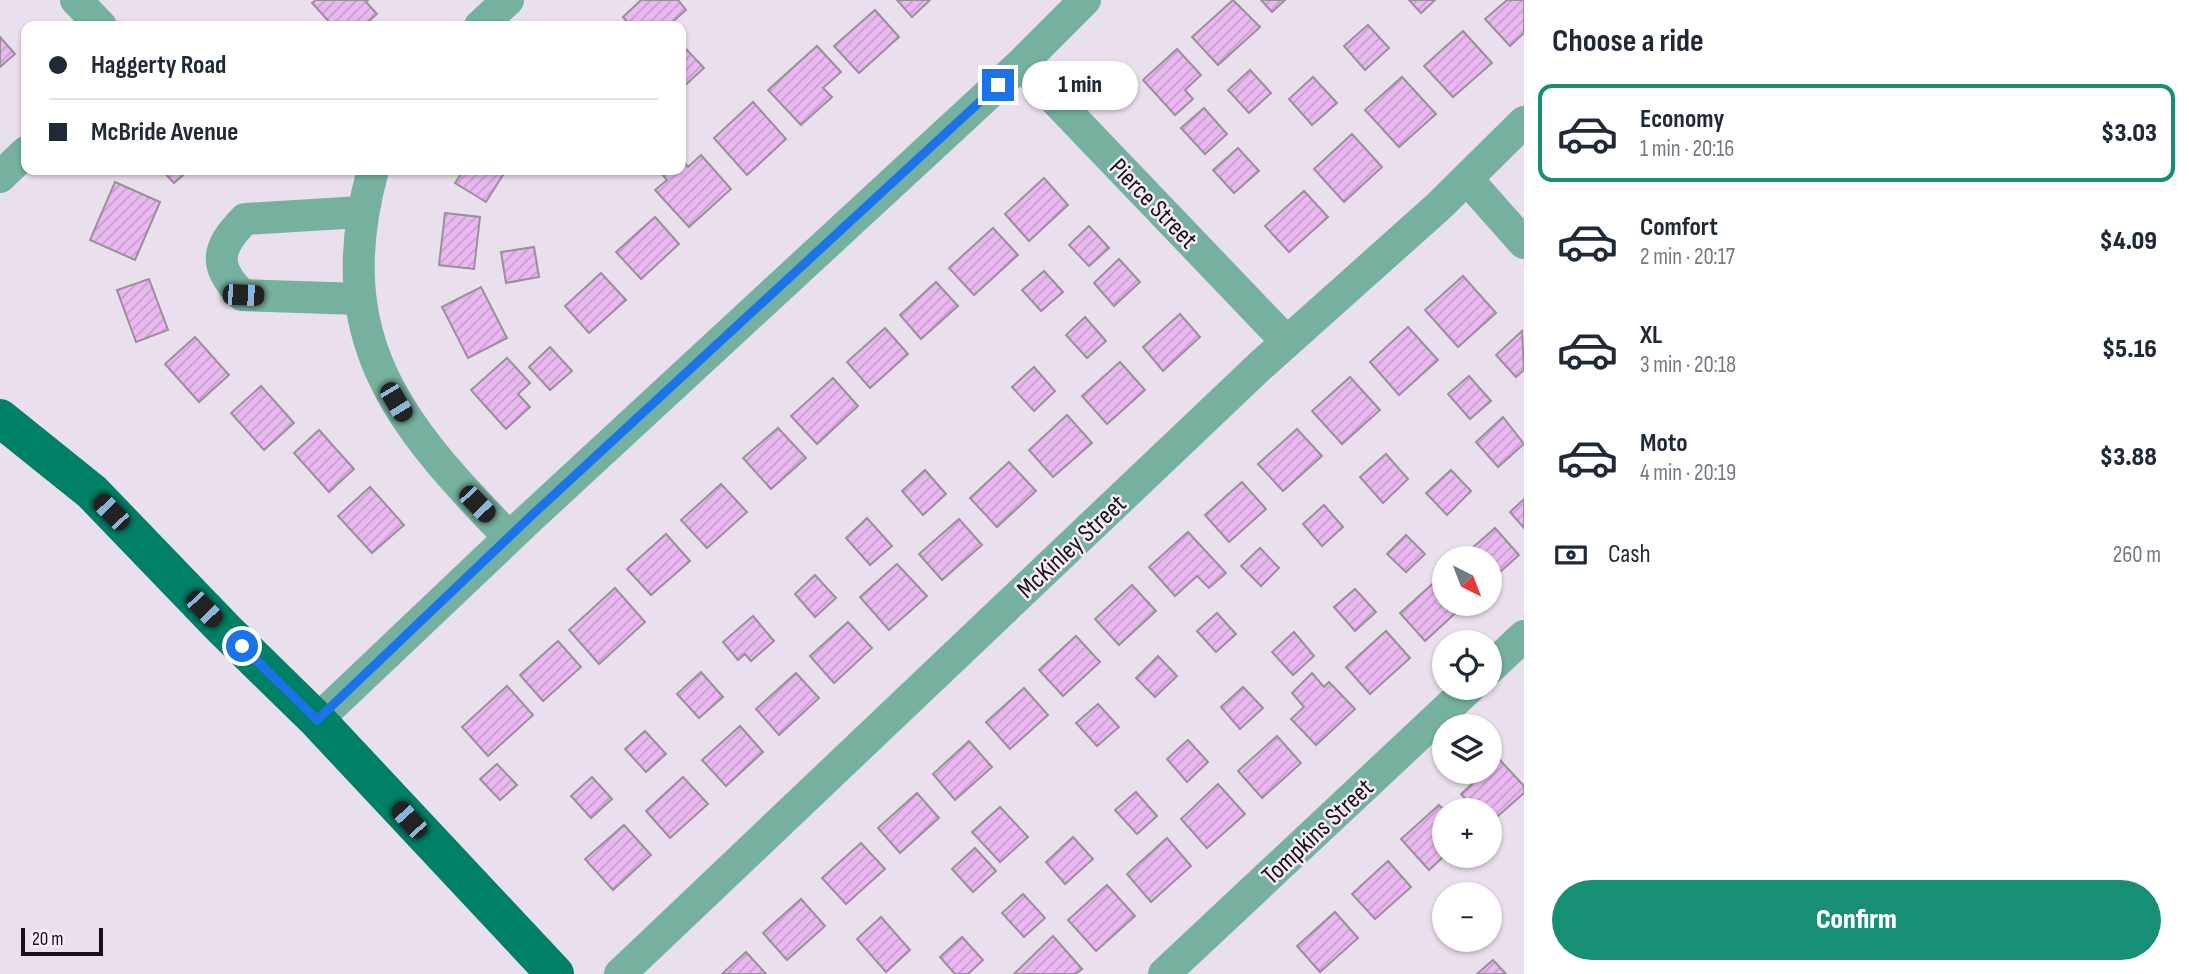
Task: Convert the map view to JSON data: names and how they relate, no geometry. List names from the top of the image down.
{
  "streets": {
    "street": ["Pierce Street", "McKinley Street", "Tompkins Street"]
  },
  "crossings": [
    ["Pierce Street", "McKinley Street"]
  ],
  "scale_bar": "20 m",
  "north": "bottom right",
  "page": {
    "heading": "Choose a ride",
    "banner": ["Haggerty Road", "McBride Avenue"],
    "bubble": "1 min",
    "list": [
      {
        "name": "Economy",
        "note": "1 min · 20:16",
        "value": "$3.03"
      },
      {
        "name": "Comfort",
        "note": "2 min · 20:17",
        "value": "$4.09"
      },
      {
        "name": "XL",
        "note": "3 min · 20:18",
        "value": "$5.16"
      },
      {
        "name": "Moto",
        "note": "4 min · 20:19",
        "value": "$3.88"
      }
    ],
    "pay": ["Cash", "260 m"],
    "map_buttons": ["+", "−"],
    "buttons": "Confirm",
    "scale": "20 m"
  }
}
